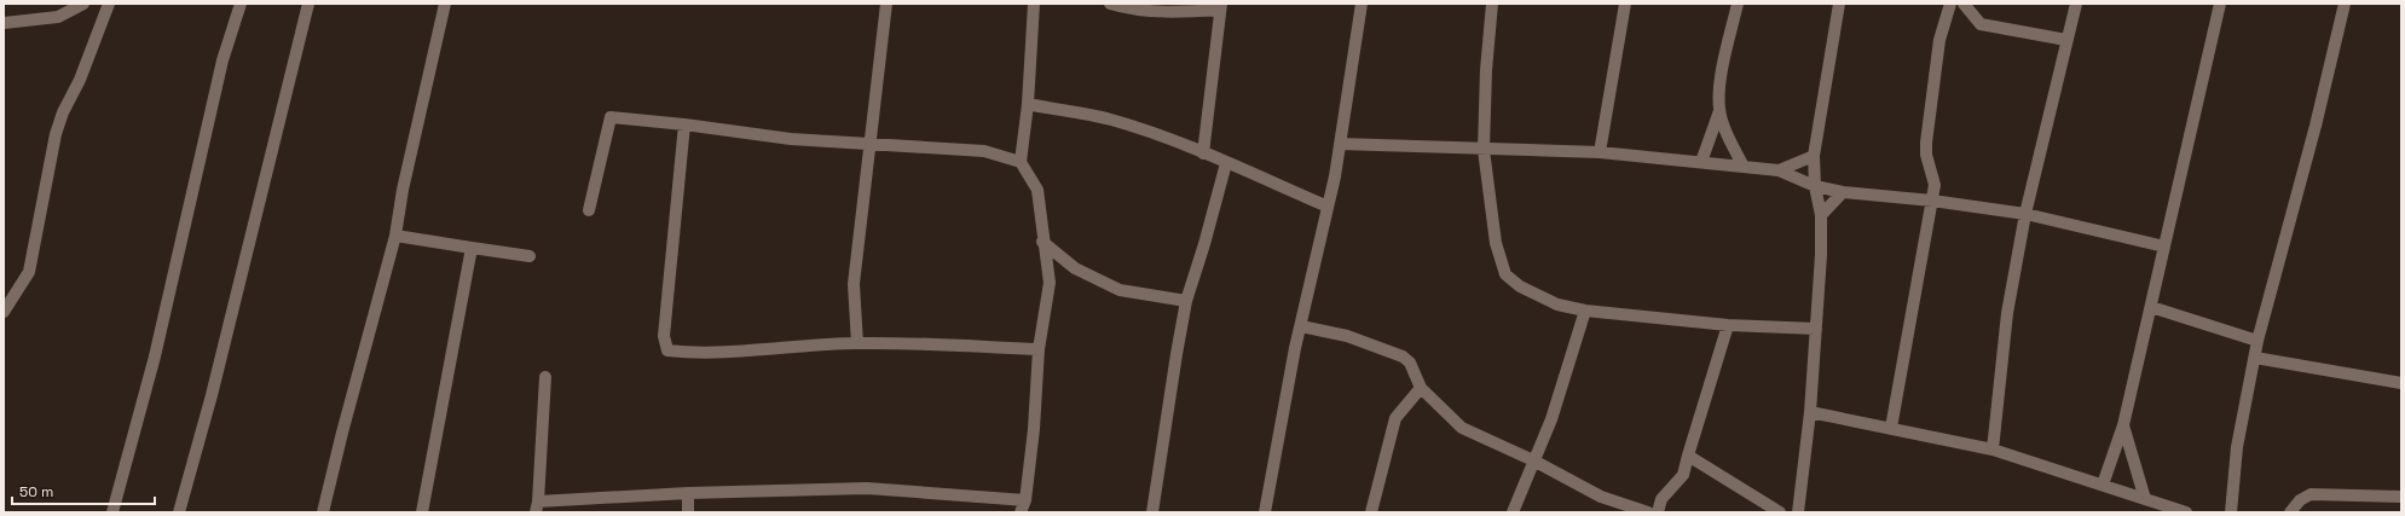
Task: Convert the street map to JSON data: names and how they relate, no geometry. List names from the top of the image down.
{
  "scale_bar": "50 m"
}
